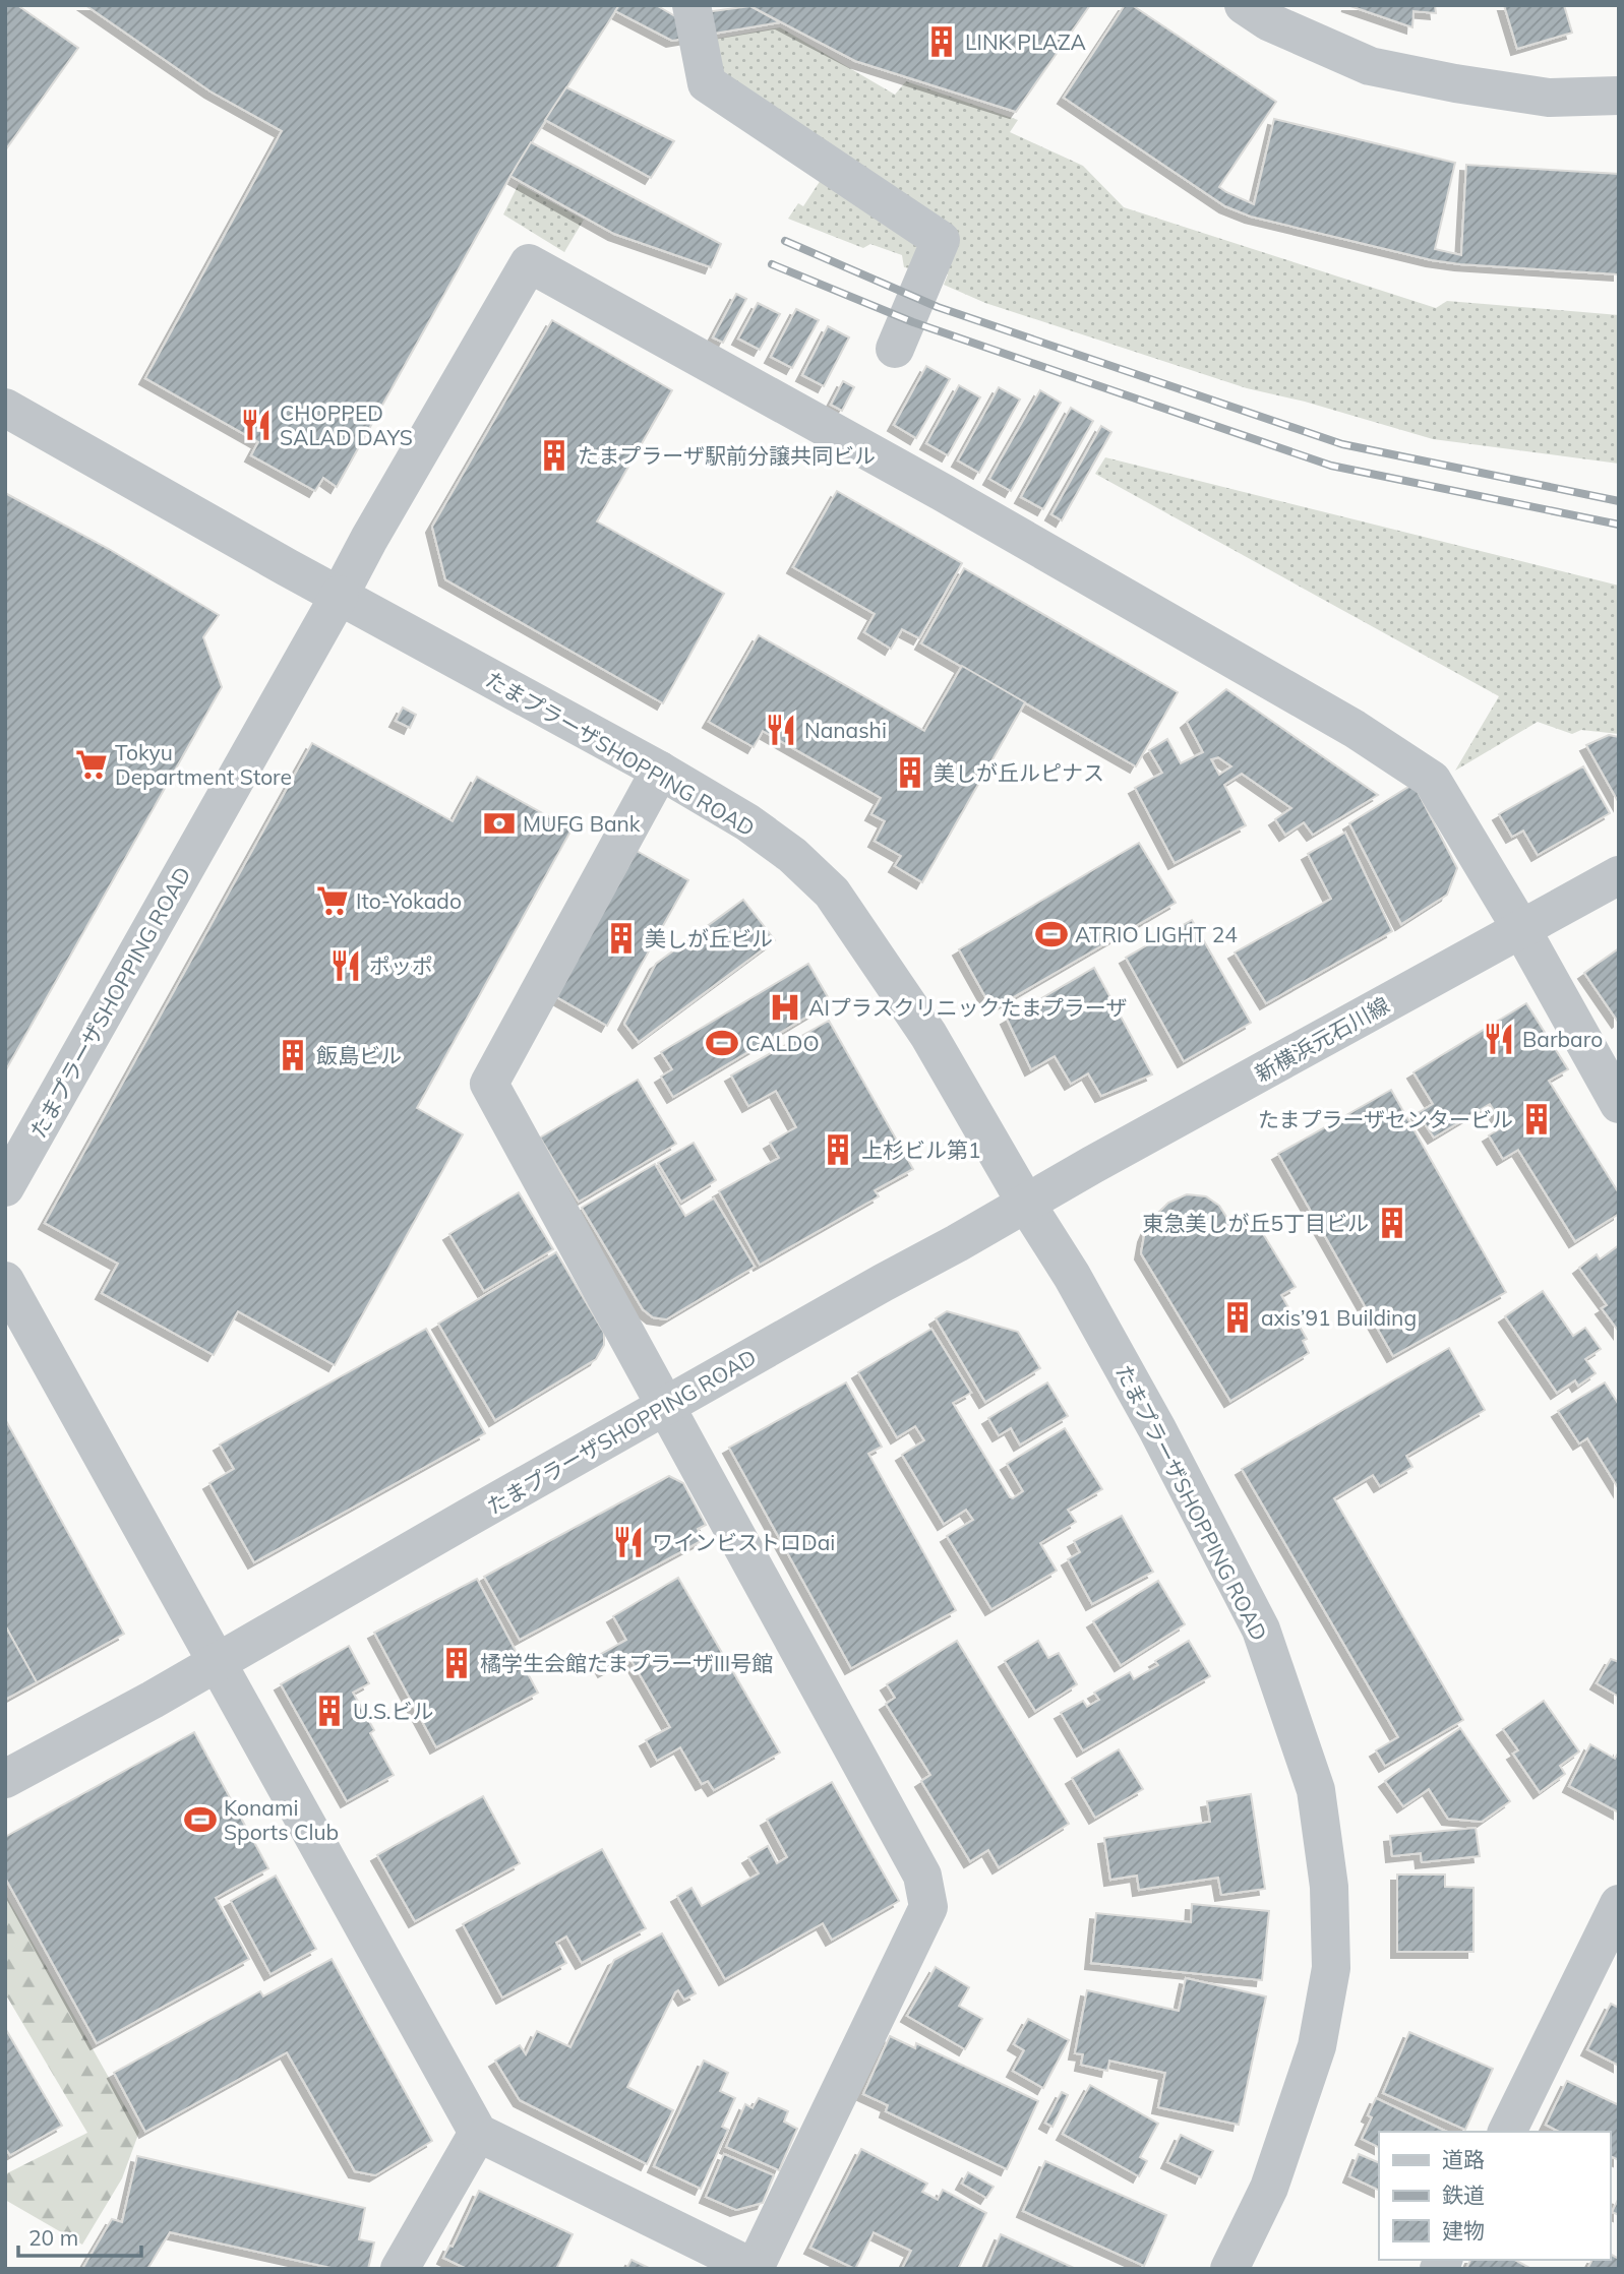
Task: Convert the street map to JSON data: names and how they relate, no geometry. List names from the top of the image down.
{
  "streets": {
    "street": ["たまプラーザSHOPPING ROAD", "新横浜元石川線"]
  },
  "crossings": [
    ["たまプラーザSHOPPING ROAD", "新横浜元石川線"]
  ],
  "places": {
    "building": [
      "LINK PLAZA",
      "たまプラーザ駅前分譲共同ビル",
      "美しが丘ルピナス",
      "美しが丘ビル",
      "飯島ビル",
      "たまプラーザセンタービル",
      "上杉ビル第1",
      "東急美しが丘5丁目ビル",
      "axis’91 Building",
      "橘学生会館たまプラーザIII号館",
      "U.S.ビル"
    ],
    "restaurant": [
      "CHOPPED SALAD DAYS",
      "Nanashi",
      "ポッポ",
      "Barbaro",
      "ワインビストロDai"
    ],
    "supermarket": ["Tokyu Department Store", "Ito-Yokado"],
    "bank": ["MUFG Bank"],
    "sports": ["ATRIO LIGHT 24", "CALDO", "Konami Sports Club"],
    "hospital": ["AIプラスクリニックたまプラーザ"]
  },
  "legend": ["道路", "鉄道", "建物"],
  "scale_bar": "20 m"
}
